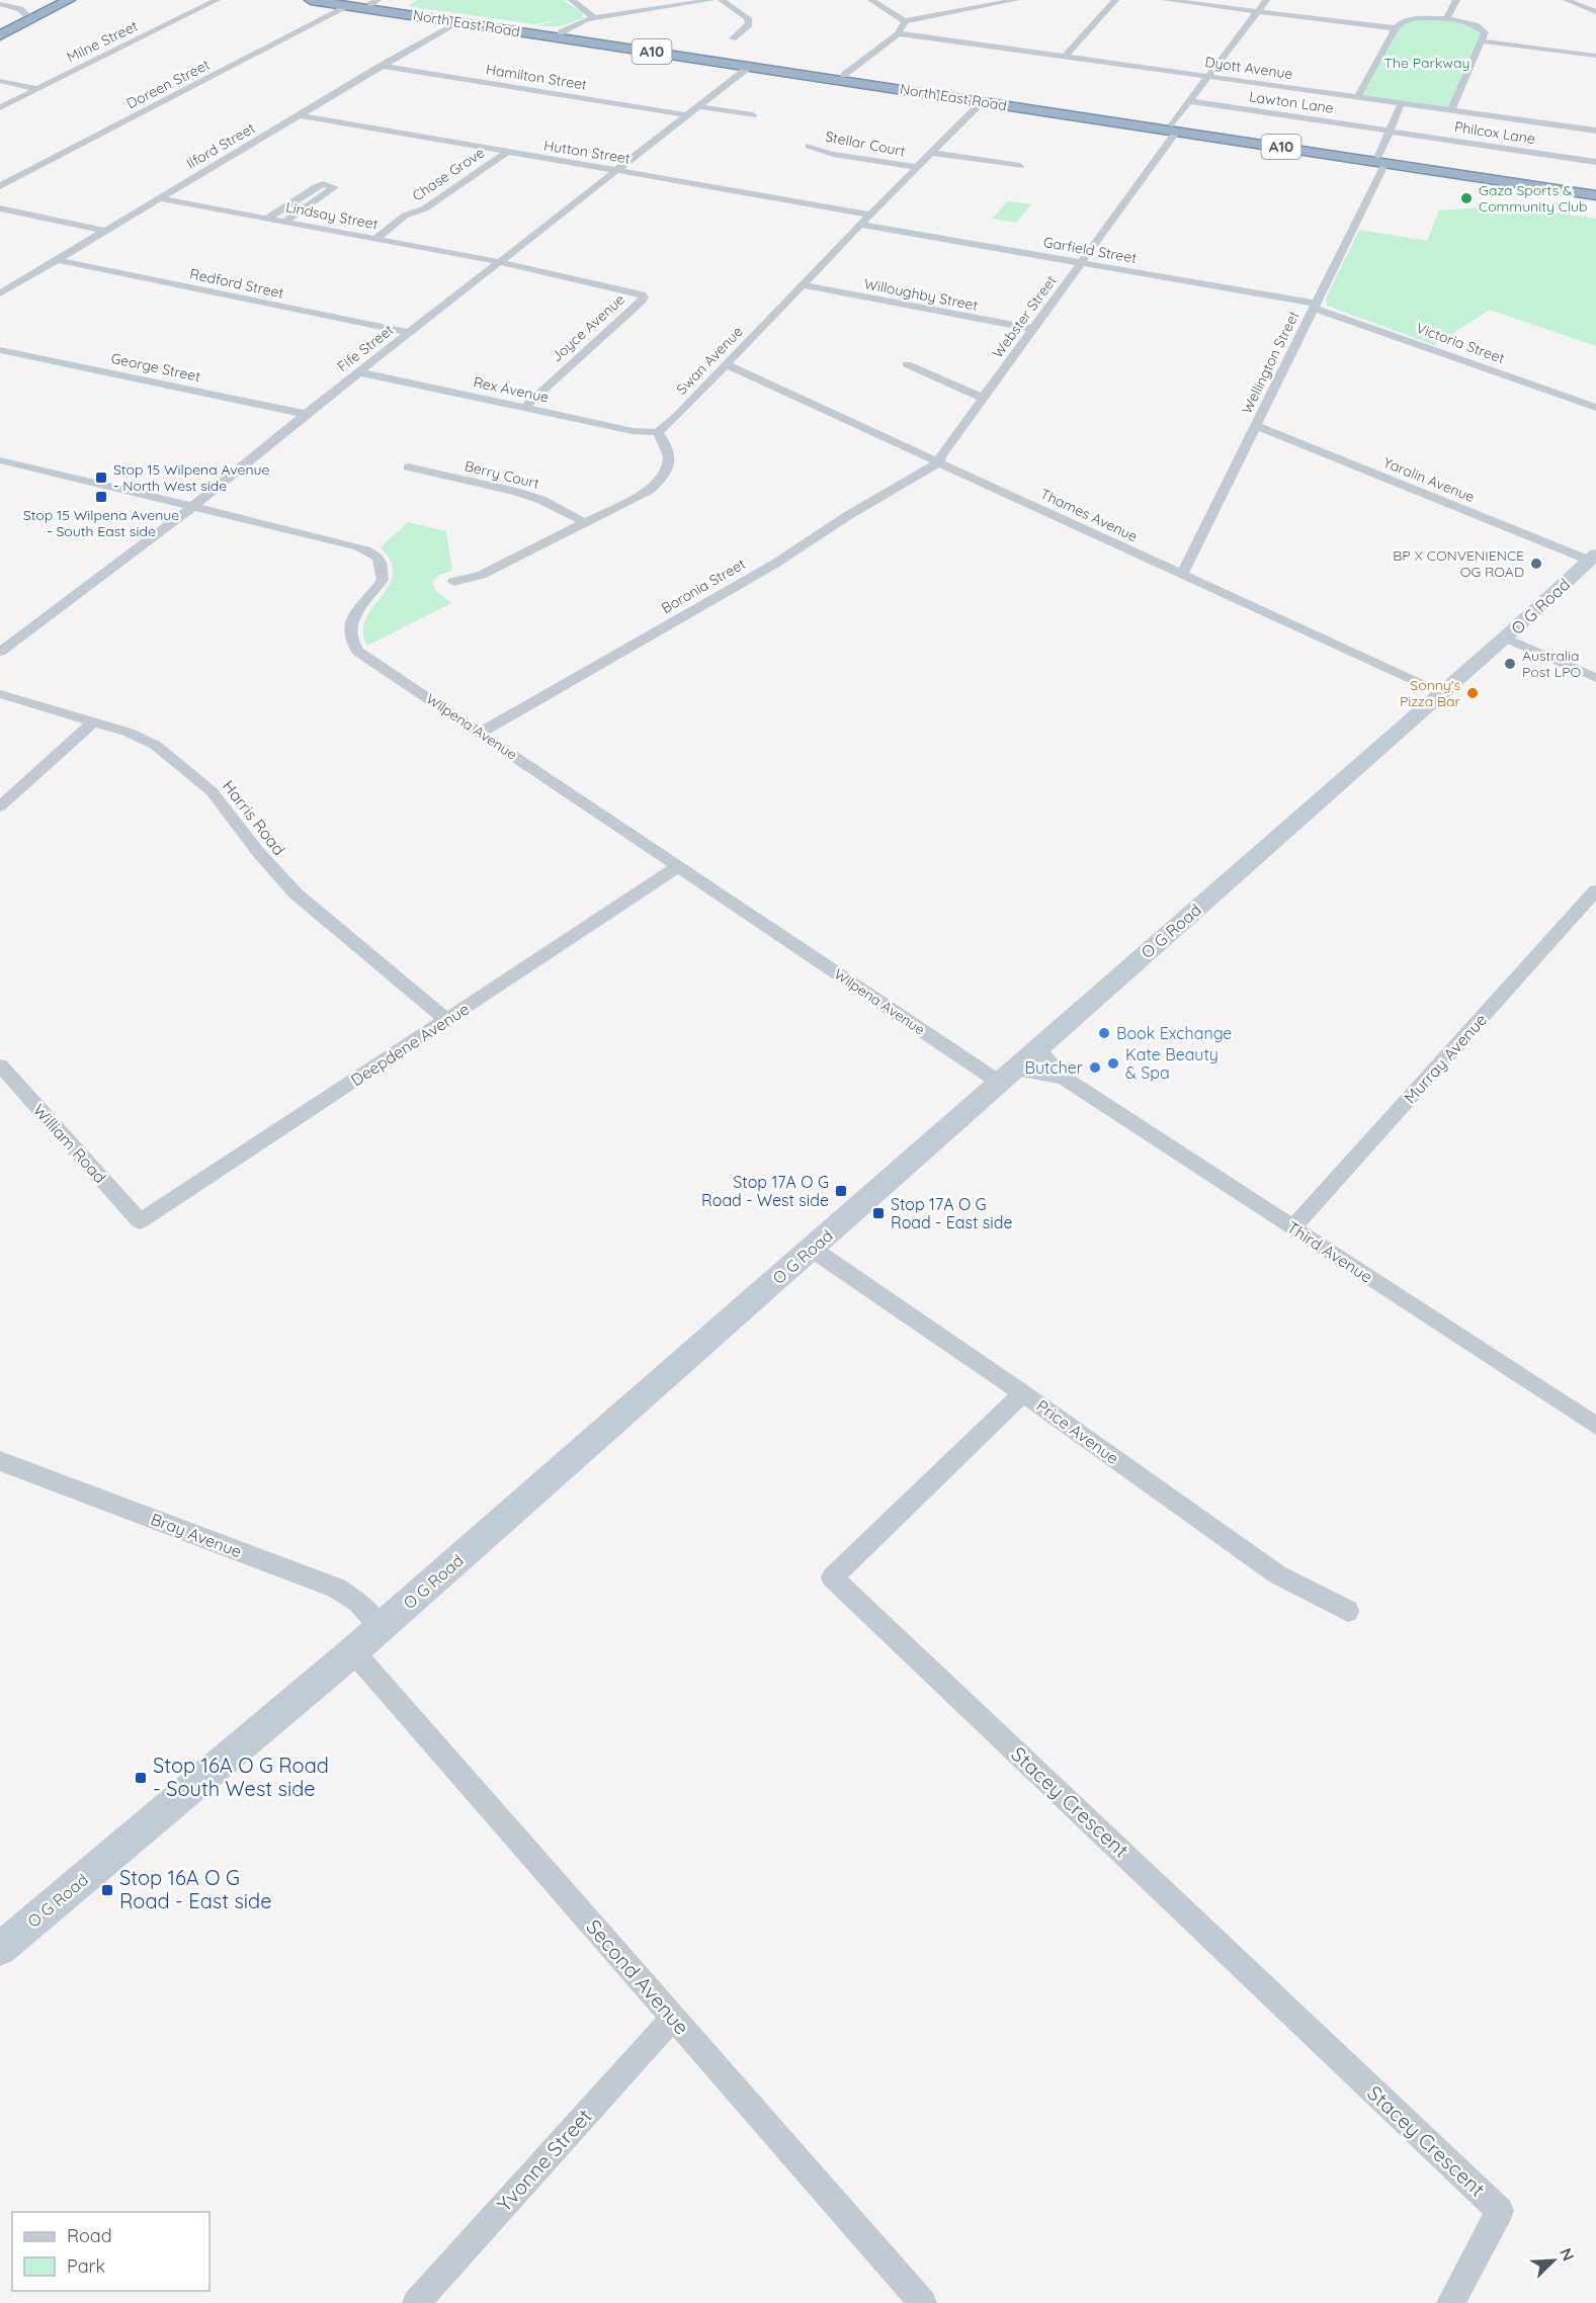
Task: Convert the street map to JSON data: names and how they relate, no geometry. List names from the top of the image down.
{
  "streets": {
    "highway": ["North East Road", "A10"],
    "main road": ["O G Road"],
    "street": [
      "Milne Street",
      "Dyott Avenue",
      "Hamilton Street",
      "Doreen Street",
      "Lawton Lane",
      "Philcox Lane",
      "Stellar Court",
      "Ilford Street",
      "Hutton Street",
      "Chase Grove",
      "Lindsay Street",
      "Garfield Street",
      "Redford Street",
      "Willoughby Street",
      "Webster Street",
      "Joyce Avenue",
      "Victoria Street",
      "Fife Street",
      "Swan Avenue",
      "Wellington Street",
      "George Street",
      "Rex Avenue",
      "Berry Court",
      "Yaralin Avenue",
      "Thames Avenue",
      "Boronia Street",
      "Wilpena Avenue",
      "Harris Road",
      "Deepdene Avenue",
      "Murray Avenue",
      "William Road",
      "Third Avenue",
      "Price Avenue",
      "Bray Avenue",
      "Stacey Crescent",
      "Second Avenue",
      "Yvonne Street"
    ]
  },
  "crossings": [
    ["North East Road", "Doreen Street"],
    ["North East Road", "Ilford Street"],
    ["North East Road", "Webster Street"],
    ["North East Road", "Fife Street"],
    ["North East Road", "Swan Avenue"],
    ["North East Road", "Wellington Street"],
    ["Dyott Avenue", "Webster Street"],
    ["Dyott Avenue", "Wellington Street"],
    ["Hamilton Street", "Ilford Street"],
    ["Hamilton Street", "Fife Street"],
    ["Lawton Lane", "Philcox Lane"],
    ["Lawton Lane", "Webster Street"],
    ["Lawton Lane", "Wellington Street"],
    ["Philcox Lane", "Wellington Street"],
    ["Stellar Court", "Swan Avenue"],
    ["Ilford Street", "Hutton Street"],
    ["Ilford Street", "Lindsay Street"],
    ["Ilford Street", "Redford Street"],
    ["Hutton Street", "Chase Grove"],
    ["Hutton Street", "Fife Street"],
    ["Hutton Street", "Swan Avenue"],
    ["Chase Grove", "Lindsay Street"],
    ["Lindsay Street", "Joyce Avenue"],
    ["Lindsay Street", "Fife Street"],
    ["Garfield Street", "Webster Street"],
    ["Garfield Street", "Victoria Street"],
    ["Garfield Street", "Swan Avenue"],
    ["Garfield Street", "Wellington Street"],
    ["Redford Street", "Fife Street"],
    ["Willoughby Street", "Webster Street"],
    ["Willoughby Street", "Swan Avenue"],
    ["Webster Street", "Thames Avenue"],
    ["Webster Street", "Boronia Street"],
    ["Joyce Avenue", "Fife Street"],
    ["Joyce Avenue", "Rex Avenue"],
    ["Victoria Street", "Wellington Street"],
    ["Fife Street", "George Street"],
    ["Fife Street", "Rex Avenue"],
    ["Fife Street", "Wilpena Avenue"],
    ["Swan Avenue", "Rex Avenue"],
    ["Swan Avenue", "Thames Avenue"],
    ["Wellington Street", "Yaralin Avenue"],
    ["Wellington Street", "Thames Avenue"],
    ["Yaralin Avenue", "O G Road"],
    ["Thames Avenue", "Boronia Street"],
    ["Thames Avenue", "O G Road"],
    ["Boronia Street", "Wilpena Avenue"],
    ["O G Road", "Wilpena Avenue"],
    ["O G Road", "Third Avenue"],
    ["O G Road", "Price Avenue"],
    ["O G Road", "Bray Avenue"],
    ["O G Road", "Second Avenue"],
    ["Wilpena Avenue", "Deepdene Avenue"],
    ["Wilpena Avenue", "Third Avenue"],
    ["Harris Road", "Deepdene Avenue"],
    ["Deepdene Avenue", "William Road"],
    ["Murray Avenue", "Third Avenue"],
    ["Price Avenue", "Stacey Crescent"],
    ["Second Avenue", "Yvonne Street"]
  ],
  "parks": ["The Parkway"],
  "places": {
    "other": [
      "Gaza Sports & Community Club",
      "BP X CONVENIENCE OG ROAD",
      "Australia Post LPO",
      "Sonny's Pizza Bar",
      "Book Exchange",
      "Kate Beauty & Spa",
      "Butcher"
    ],
    "transit": [
      "Stop 15 Wilpena Avenue - North West side",
      "Stop 15 Wilpena Avenue - South East side",
      "Stop 17A O G Road - West side",
      "Stop 17A O G Road - East side",
      "Stop 16A O G Road - South West side",
      "Stop 16A O G Road - East side"
    ]
  },
  "legend": ["Road", "Park"],
  "north": "top right"
}
